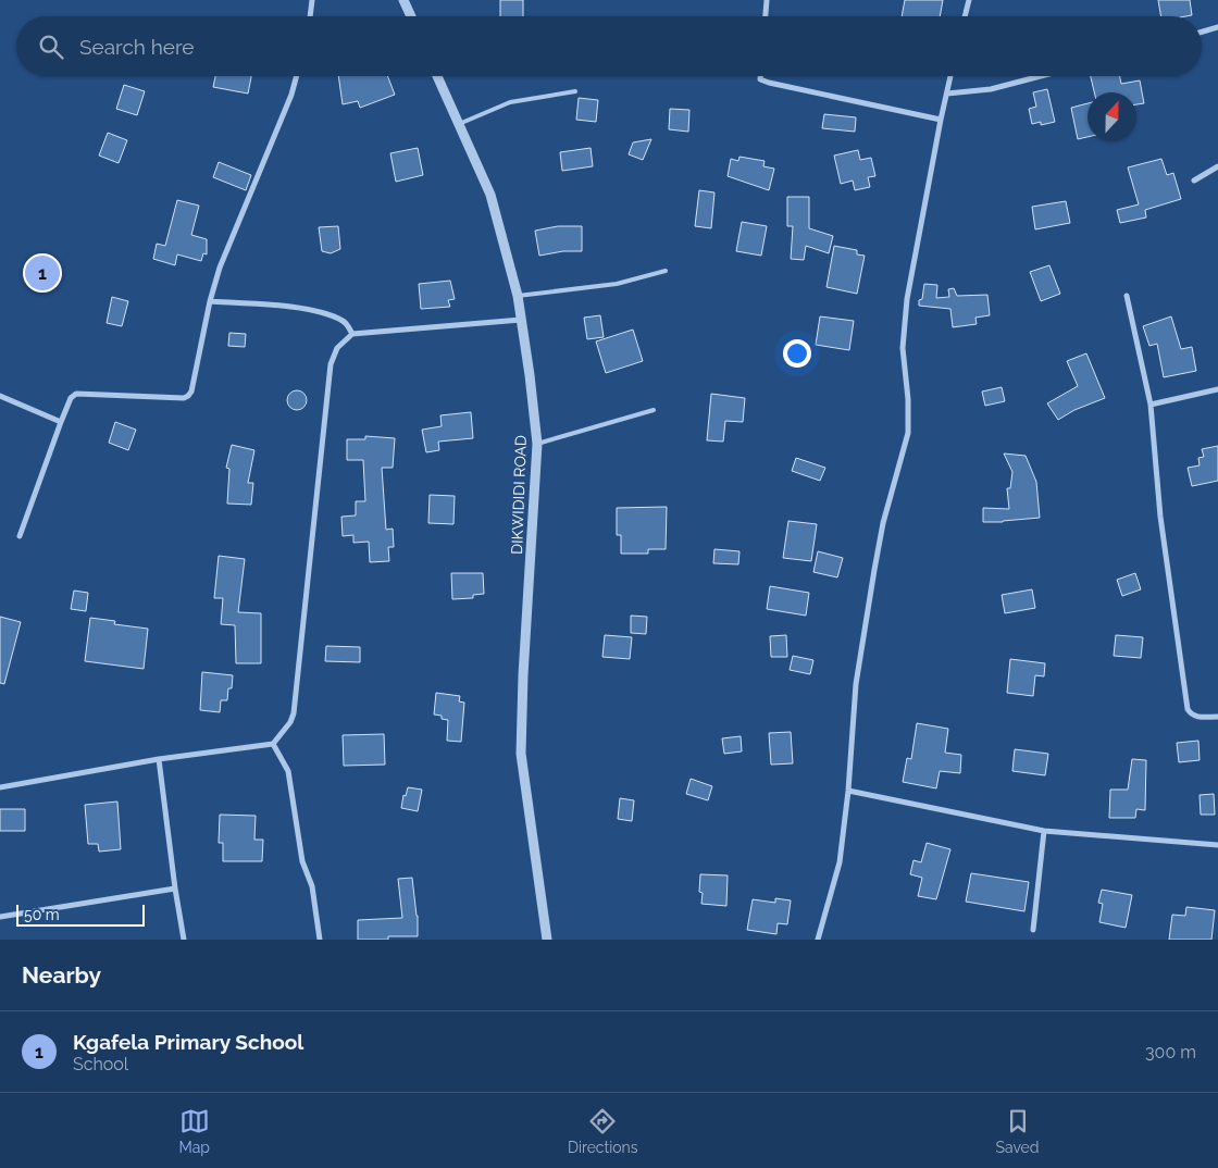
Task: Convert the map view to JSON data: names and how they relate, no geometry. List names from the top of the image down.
{
  "streets": {
    "street": ["DIKWIDIDI ROAD"]
  },
  "scale_bar": "50 m",
  "north": "top",
  "page": {
    "search": "Search here",
    "pins": "1",
    "scale": "50 m",
    "heading": "Nearby",
    "list": [
      {
        "mark": "1",
        "name": "Kgafela Primary School",
        "note": "School",
        "value": "300 m"
      }
    ],
    "nav": ["Map", "Directions", "Saved"]
  }
}
